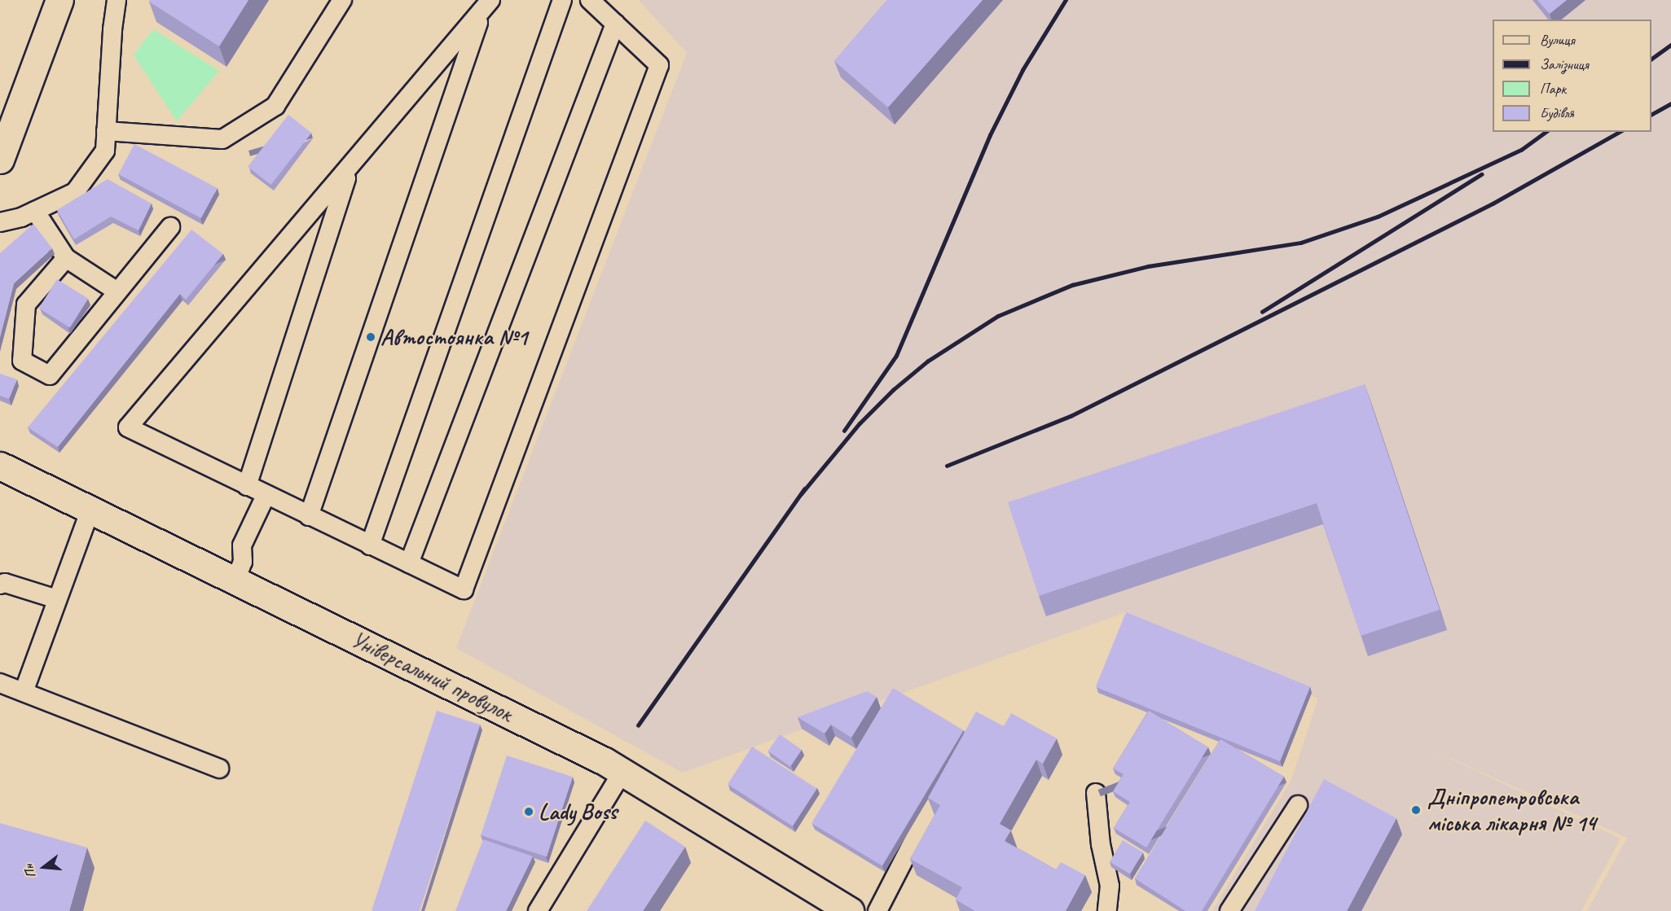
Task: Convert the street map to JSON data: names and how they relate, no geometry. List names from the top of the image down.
{
  "streets": {
    "street": ["Універсальний провулок"]
  },
  "places": ["Автостоянка №1", "Дніпропетровська міська лікарня № 14", "Lady Boss"],
  "legend": [
    "Вулиця",
    "Залізниця",
    "Парк",
    "Будівля"
  ],
  "north": "left"
}
